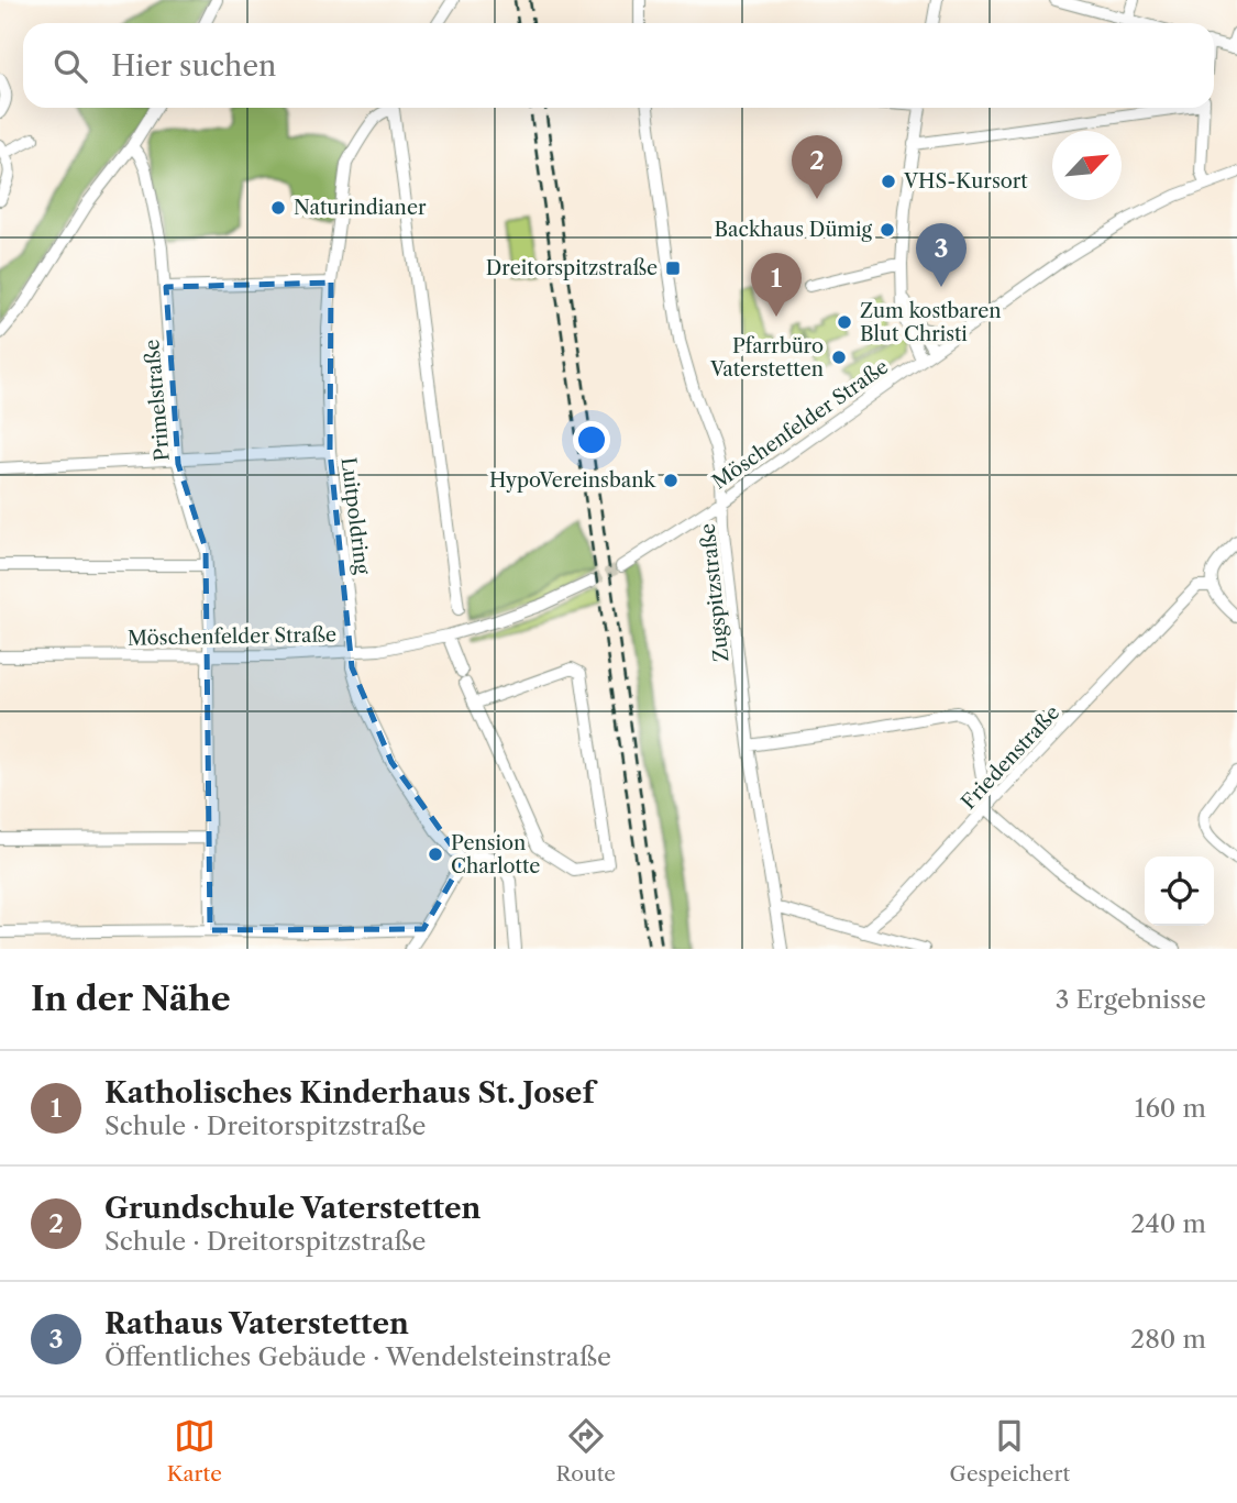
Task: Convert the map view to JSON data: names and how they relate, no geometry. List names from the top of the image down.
{
  "streets": {
    "street": [
      "Primelstraße",
      "Möschenfelder Straße",
      "Luitpoldring",
      "Zugspitzstraße",
      "Friedenstraße"
    ]
  },
  "crossings": [
    ["Primelstraße", "Möschenfelder Straße"],
    ["Möschenfelder Straße", "Luitpoldring"],
    ["Möschenfelder Straße", "Zugspitzstraße"]
  ],
  "places": {
    "other": [
      "VHS-Kursort",
      "Naturindianer",
      "Backhaus Dümig",
      "Zum kostbaren Blut Christi",
      "Pfarrbüro Vaterstetten",
      "HypoVereinsbank",
      "Pension Charlotte"
    ],
    "transit": ["Dreitorspitzstraße"]
  },
  "north": "top right",
  "page": {
    "search": "Hier suchen",
    "pins": ["2", "3", "1"],
    "heading": ["In der Nähe", "3 Ergebnisse"],
    "list": [
      {
        "mark": "1",
        "name": "Katholisches Kinderhaus St. Josef",
        "note": "Schule · Dreitorspitzstraße",
        "value": "160 m"
      },
      {
        "mark": "2",
        "name": "Grundschule Vaterstetten",
        "note": "Schule · Dreitorspitzstraße",
        "value": "240 m"
      },
      {
        "mark": "3",
        "name": "Rathaus Vaterstetten",
        "note": "Öffentliches Gebäude · Wendelsteinstraße",
        "value": "280 m"
      }
    ],
    "nav": ["Karte", "Route", "Gespeichert"]
  }
}
